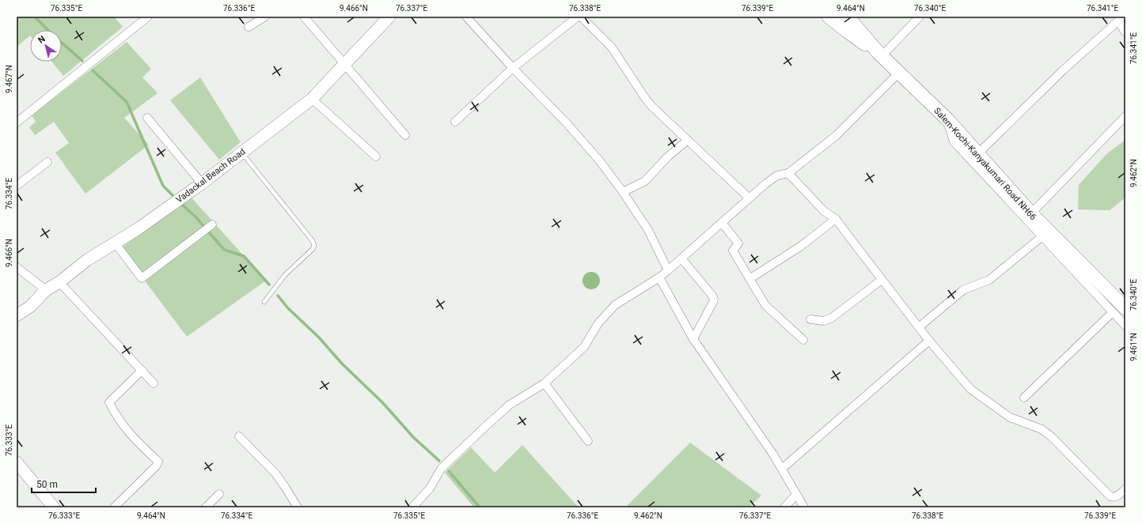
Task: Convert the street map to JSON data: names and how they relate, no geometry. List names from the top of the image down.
{
  "streets": {
    "highway": ["Salem-Kochi-Kanyakumari Road NH66"],
    "main road": ["Vadackal Beach Road"]
  },
  "scale_bar": "50 m",
  "north": "top left",
  "coordinates": [
    "76.335°E",
    "76.336°E",
    "9.466°N",
    "76.337°E",
    "76.338°E",
    "76.339°E",
    "9.464°N",
    "76.340°E",
    "76.341°E",
    "9.467°N",
    "9.462°N",
    "76.334°E",
    "9.461°N",
    "76.333°E"
  ]
}
